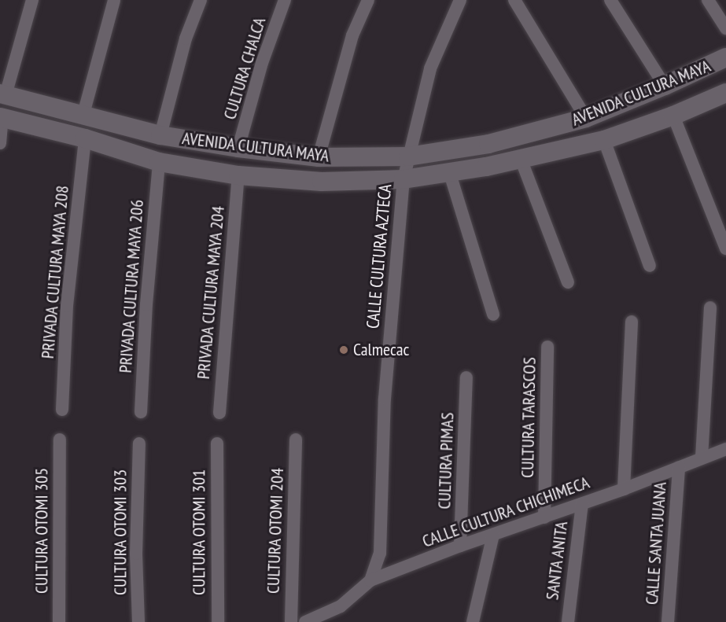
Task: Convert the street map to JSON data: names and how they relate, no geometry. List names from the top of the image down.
{
  "streets": {
    "street": [
      "CULTURA CHALCA",
      "AVENIDA CULTURA MAYA",
      "CALLE CULTURA AZTECA",
      "PRIVADA CULTURA MAYA 208",
      "PRIVADA CULTURA MAYA 206",
      "PRIVADA CULTURA MAYA 204",
      "CULTURA TARASCOS",
      "CULTURA PIMAS",
      "CALLE CULTURA CHICHIMECA",
      "CULTURA OTOMI 305",
      "CULTURA OTOMI 204",
      "CULTURA OTOMI 303",
      "CULTURA OTOMI 301",
      "CALLE SANTA JUANA",
      "SANTA ANITA"
    ]
  },
  "crossings": [
    ["CULTURA CHALCA", "AVENIDA CULTURA MAYA"],
    ["AVENIDA CULTURA MAYA", "CALLE CULTURA AZTECA"],
    ["AVENIDA CULTURA MAYA", "PRIVADA CULTURA MAYA 208"],
    ["AVENIDA CULTURA MAYA", "PRIVADA CULTURA MAYA 206"],
    ["AVENIDA CULTURA MAYA", "PRIVADA CULTURA MAYA 204"],
    ["CALLE CULTURA AZTECA", "CALLE CULTURA CHICHIMECA"],
    ["CULTURA TARASCOS", "CALLE CULTURA CHICHIMECA"],
    ["CULTURA PIMAS", "CALLE CULTURA CHICHIMECA"],
    ["CALLE CULTURA CHICHIMECA", "CALLE SANTA JUANA"],
    ["CALLE CULTURA CHICHIMECA", "SANTA ANITA"]
  ],
  "places": ["Calmecac"]
}
